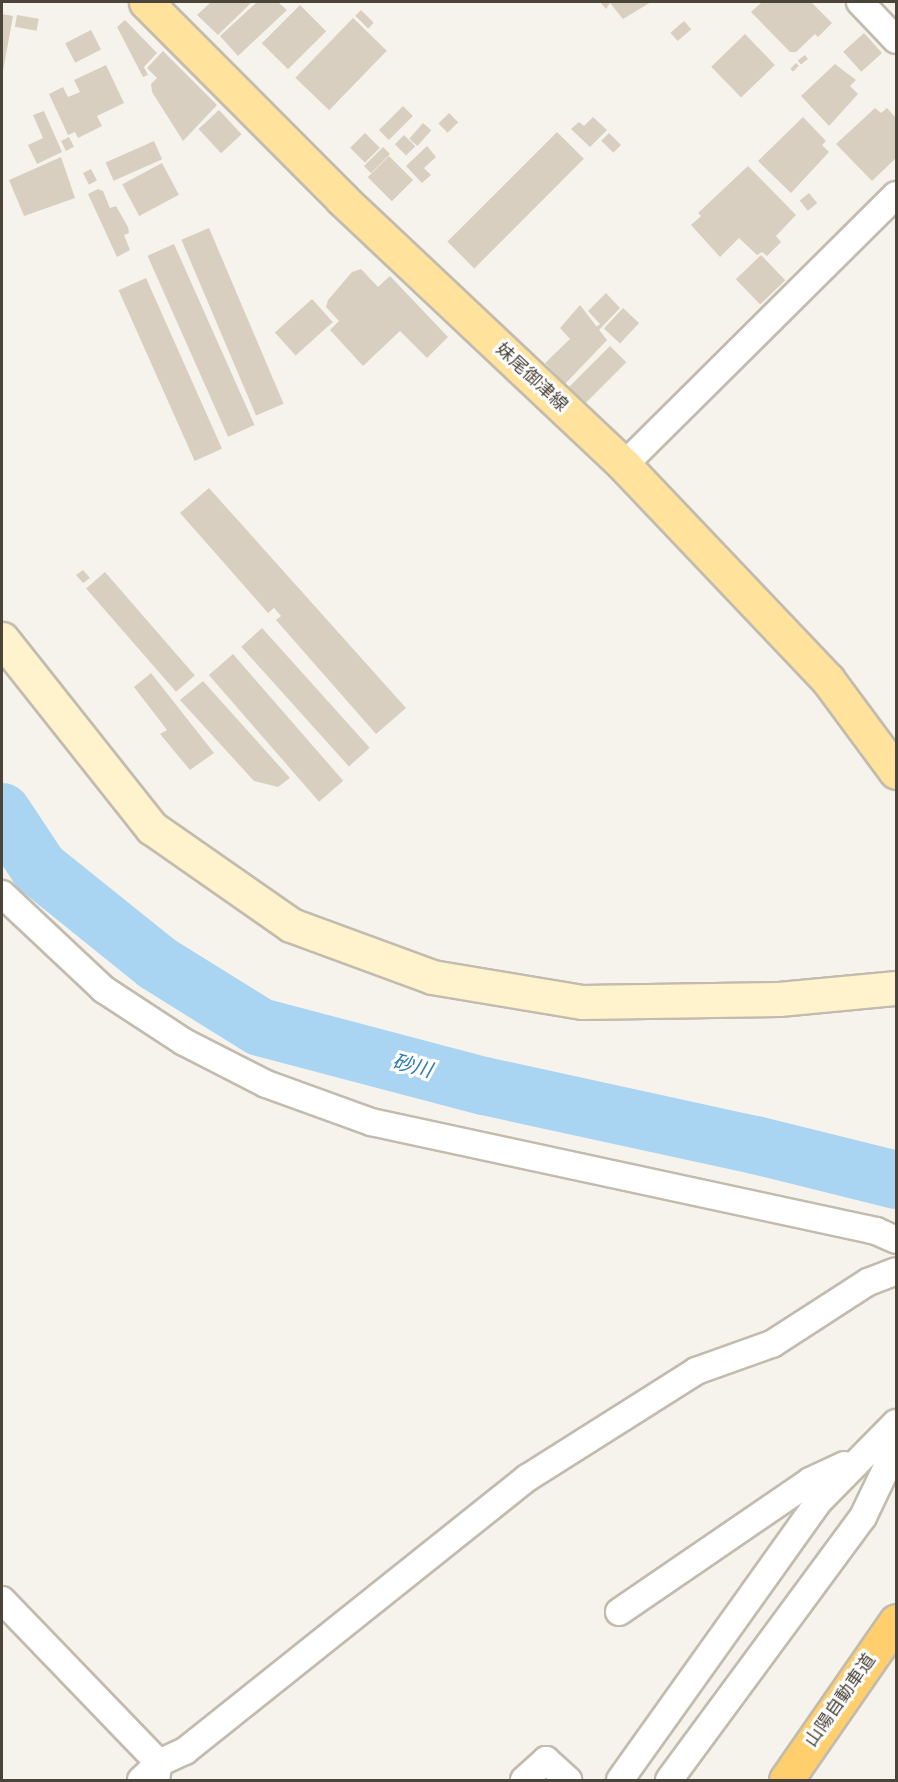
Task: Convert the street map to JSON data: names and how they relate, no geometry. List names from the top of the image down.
{
  "streets": {
    "highway": ["山陽自動車道"],
    "main road": ["妹尾御津線"]
  },
  "water": ["砂川"]
}
